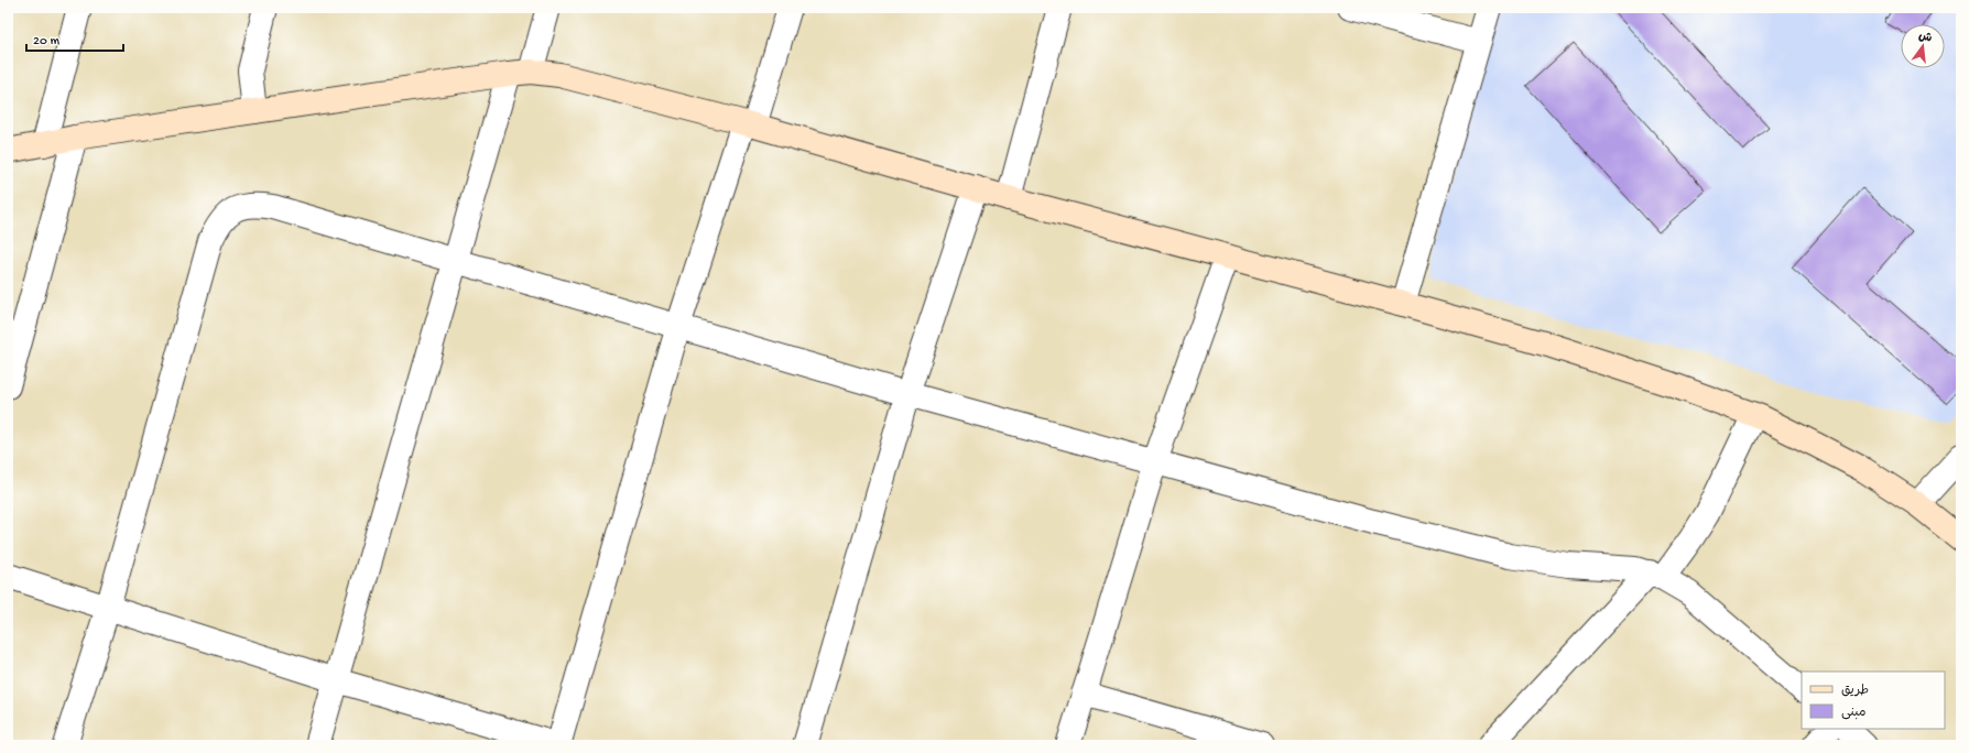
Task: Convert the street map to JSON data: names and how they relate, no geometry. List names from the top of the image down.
{
  "legend": ["طريق", "مبنى"],
  "scale_bar": "20 m",
  "north": "top"
}
